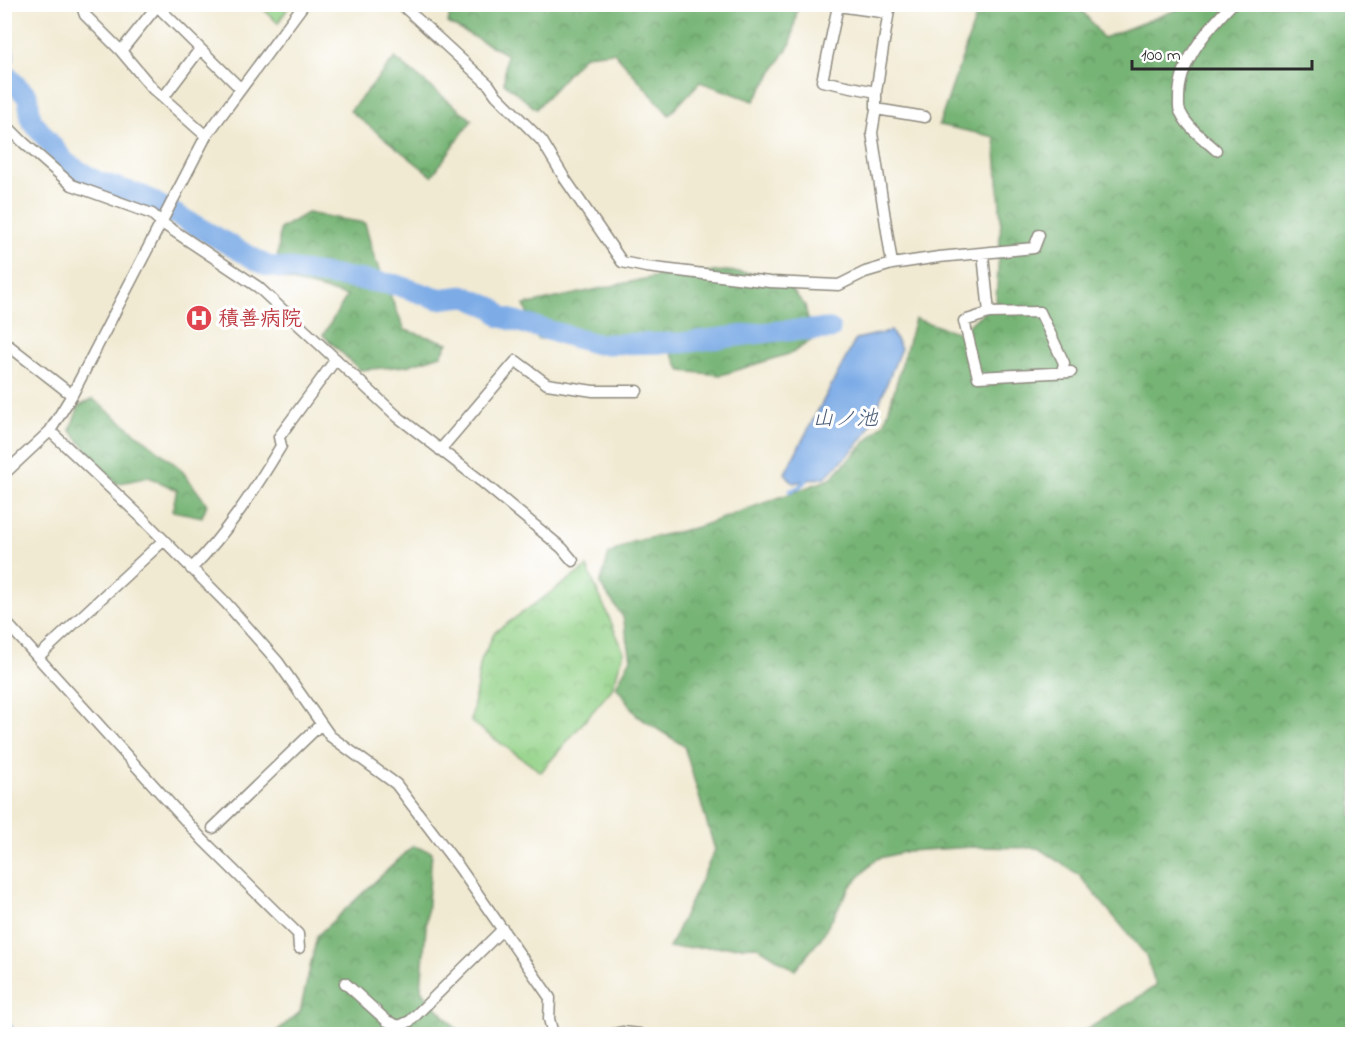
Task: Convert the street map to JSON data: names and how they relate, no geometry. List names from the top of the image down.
{
  "water": ["山ノ池"],
  "places": {
    "hospital": ["積善病院"]
  },
  "scale_bar": "100 m"
}
